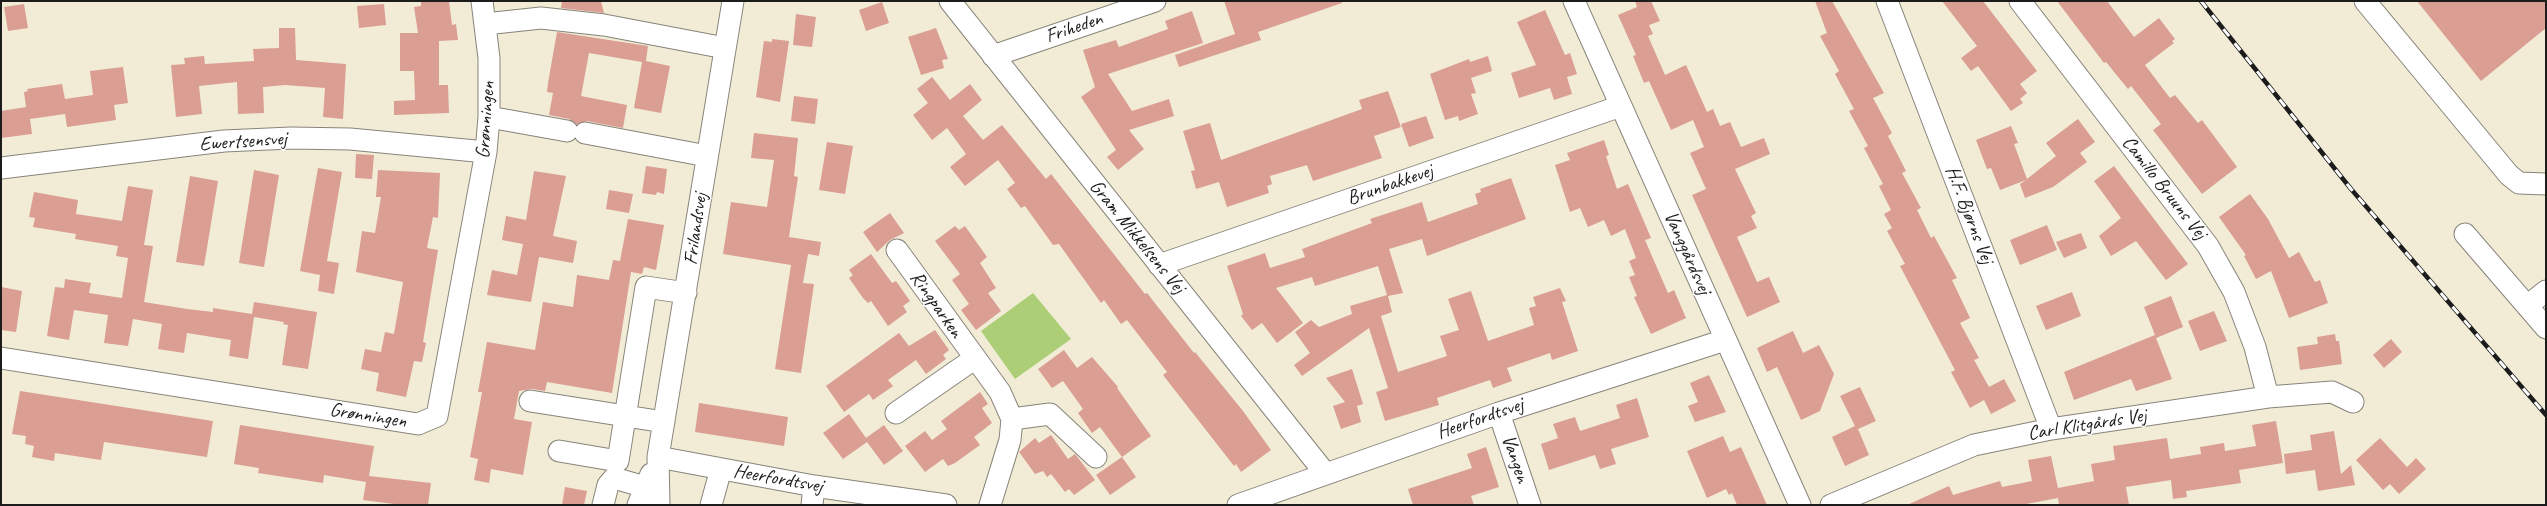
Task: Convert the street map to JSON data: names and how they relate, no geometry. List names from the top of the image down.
{
  "streets": {
    "street": [
      "Friheden",
      "Grønningen",
      "Ewertsensvej",
      "Brunbakkevej",
      "Camillo Bruuns Vej",
      "H.F. Bjørns Vej",
      "Frilandsvej",
      "Gram Mikkelsens Vej",
      "Vanggårdsvej",
      "Ringparken",
      "Heerfordtsvej",
      "Carl Klitgårds Vej",
      "Vangen"
    ]
  },
  "crossings": [
    ["Friheden", "Gram Mikkelsens Vej"],
    ["Grønningen", "Ewertsensvej"],
    ["Brunbakkevej", "Gram Mikkelsens Vej"],
    ["Brunbakkevej", "Vanggårdsvej"],
    ["Camillo Bruuns Vej", "Carl Klitgårds Vej"],
    ["H.F. Bjørns Vej", "Carl Klitgårds Vej"],
    ["Frilandsvej", "Heerfordtsvej"],
    ["Gram Mikkelsens Vej", "Heerfordtsvej"],
    ["Vanggårdsvej", "Heerfordtsvej"],
    ["Heerfordtsvej", "Vangen"]
  ]
}
